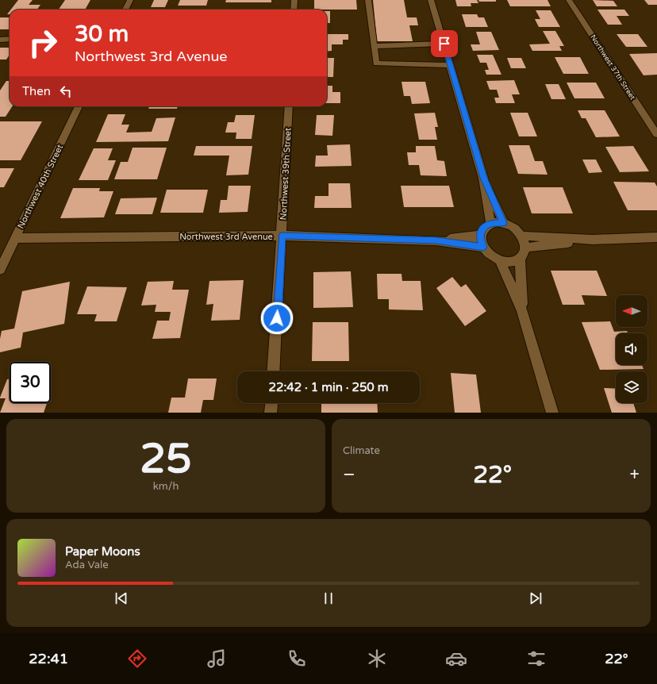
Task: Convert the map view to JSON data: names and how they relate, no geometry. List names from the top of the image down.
{
  "streets": {
    "street": [
      "Northwest 37th Street",
      "Northwest 39th Street",
      "Northwest 40th Street",
      "Northwest 3rd Avenue"
    ]
  },
  "crossings": [
    ["Northwest 39th Street", "Northwest 3rd Avenue"],
    ["Northwest 40th Street", "Northwest 3rd Avenue"]
  ],
  "north": "left",
  "page": {
    "turn": ["30 m", "Northwest 3rd Avenue"],
    "then": "Then",
    "limit": "30",
    "trip": "22:42 · 1 min · 250 m",
    "tile": [
      ["25", "km/h"],
      "Climate"
    ],
    "heat": ["−", "22°", "+"],
    "song": ["Paper Moons", "Ada Vale"],
    "tabs": ["22:41", "22°"]
  }
}
